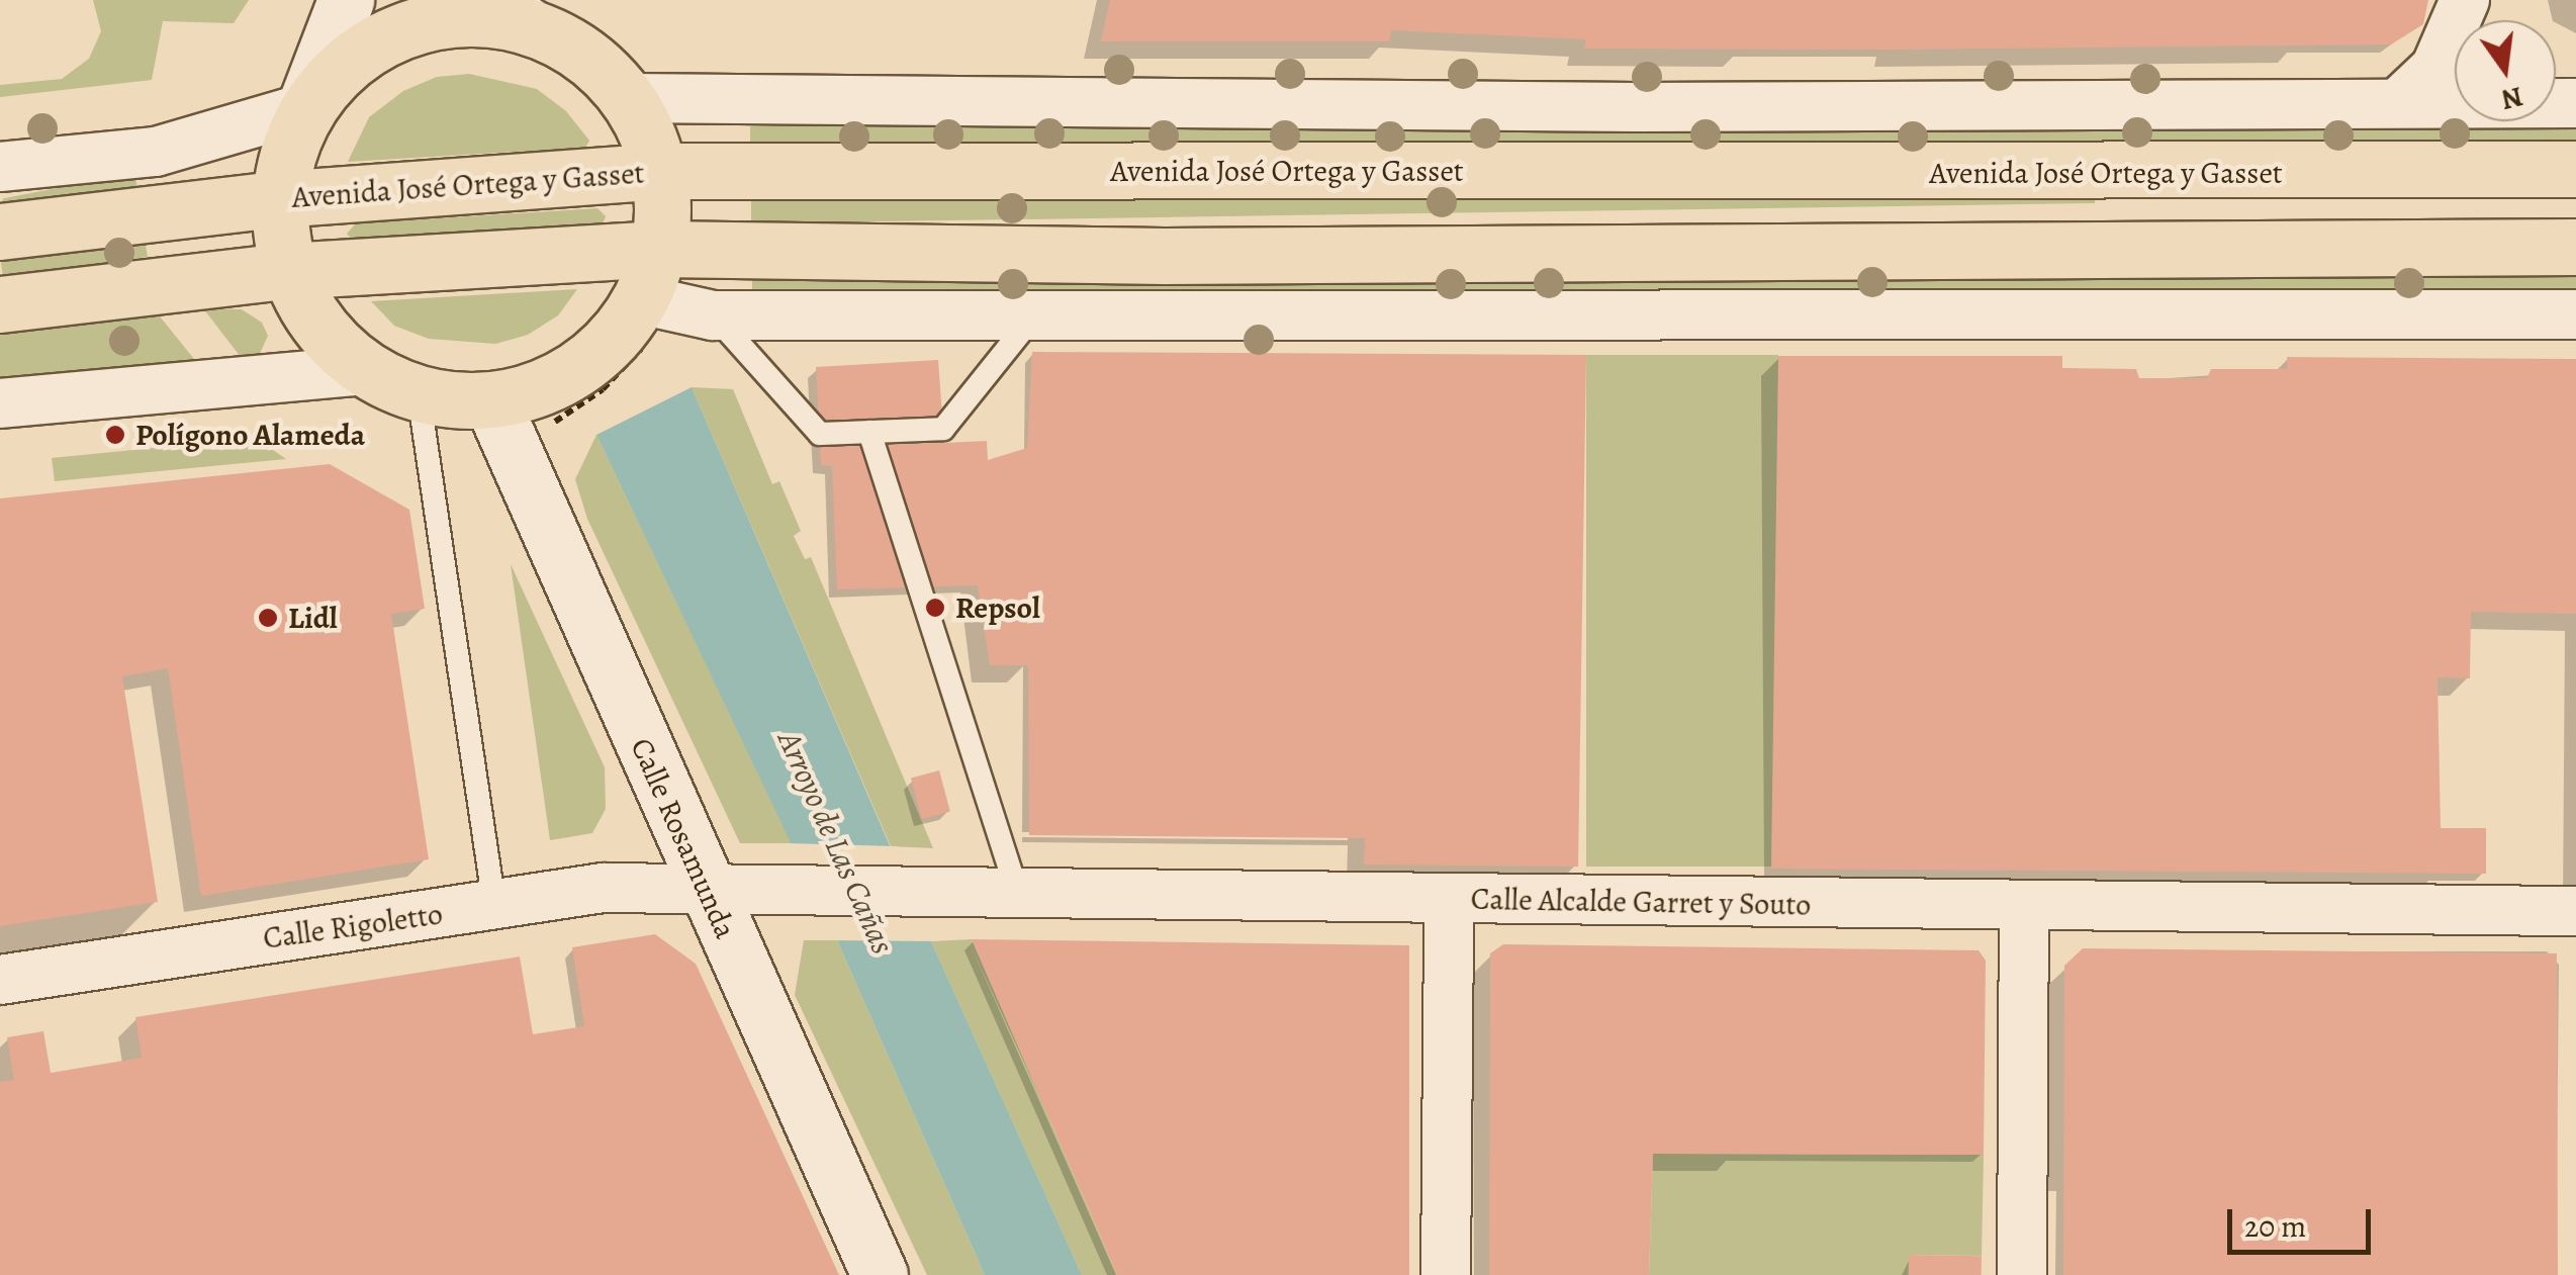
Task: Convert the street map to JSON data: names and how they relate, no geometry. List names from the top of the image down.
{
  "streets": {
    "main road": ["Avenida José Ortega y Gasset", "Calle Rosamunda"],
    "street": ["Calle Alcalde Garret y Souto", "Calle Rigoletto"]
  },
  "crossings": [
    ["Calle Rosamunda", "Calle Alcalde Garret y Souto"],
    ["Calle Rosamunda", "Calle Rigoletto"],
    ["Calle Alcalde Garret y Souto", "Calle Rigoletto"]
  ],
  "water": ["Arroyo de Las Cañas"],
  "places": ["Polígono Alameda", "Repsol", "Lidl"],
  "scale_bar": "20 m",
  "north": "bottom"
}
